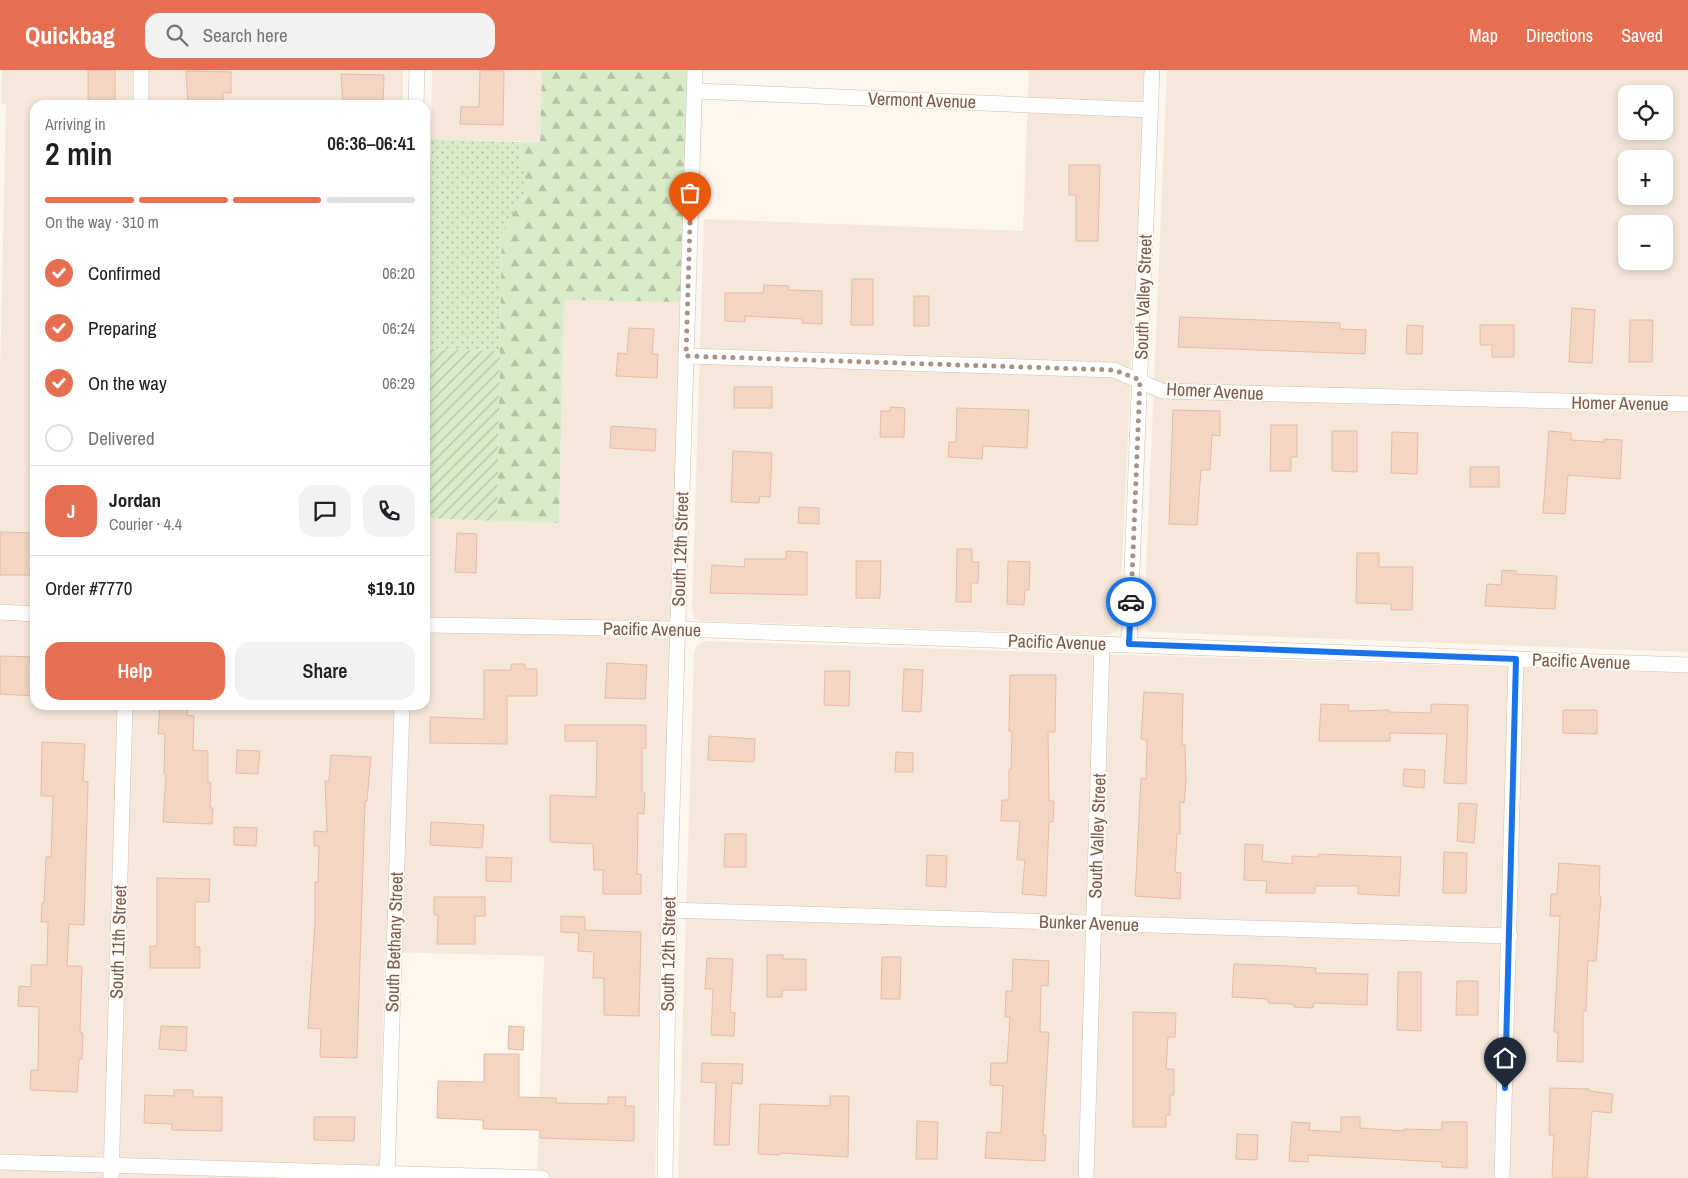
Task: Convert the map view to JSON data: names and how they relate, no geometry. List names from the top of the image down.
{
  "streets": {
    "street": [
      "Vermont Avenue",
      "South Valley Street",
      "Homer Avenue",
      "South 12th Street",
      "Pacific Avenue",
      "Bunker Avenue",
      "South 11th Street",
      "South Bethany Street"
    ]
  },
  "crossings": [
    ["Vermont Avenue", "South Valley Street"],
    ["Vermont Avenue", "South 12th Street"],
    ["South Valley Street", "Homer Avenue"],
    ["South Valley Street", "Pacific Avenue"],
    ["South Valley Street", "Bunker Avenue"],
    ["Homer Avenue", "South 12th Street"],
    ["South 12th Street", "Pacific Avenue"],
    ["South 12th Street", "Bunker Avenue"]
  ],
  "page": {
    "header": "Quickbag",
    "search": "Search here",
    "nav": ["Map", "Directions", "Saved"],
    "map_buttons": ["+", "−"],
    "heading": ["2 min", "Arriving in", "06:36–06:41"],
    "panel": [
      "Jordan",
      "Courier · 4.4",
      "Order #7770",
      "$19.10"
    ],
    "bar": "On the way · 310 m",
    "list": [
      ["Confirmed", "06:20"],
      ["Preparing", "06:24"],
      ["On the way", "06:29"],
      "Delivered"
    ],
    "round": "J",
    "buttons": ["Help", "Share"]
  }
}
